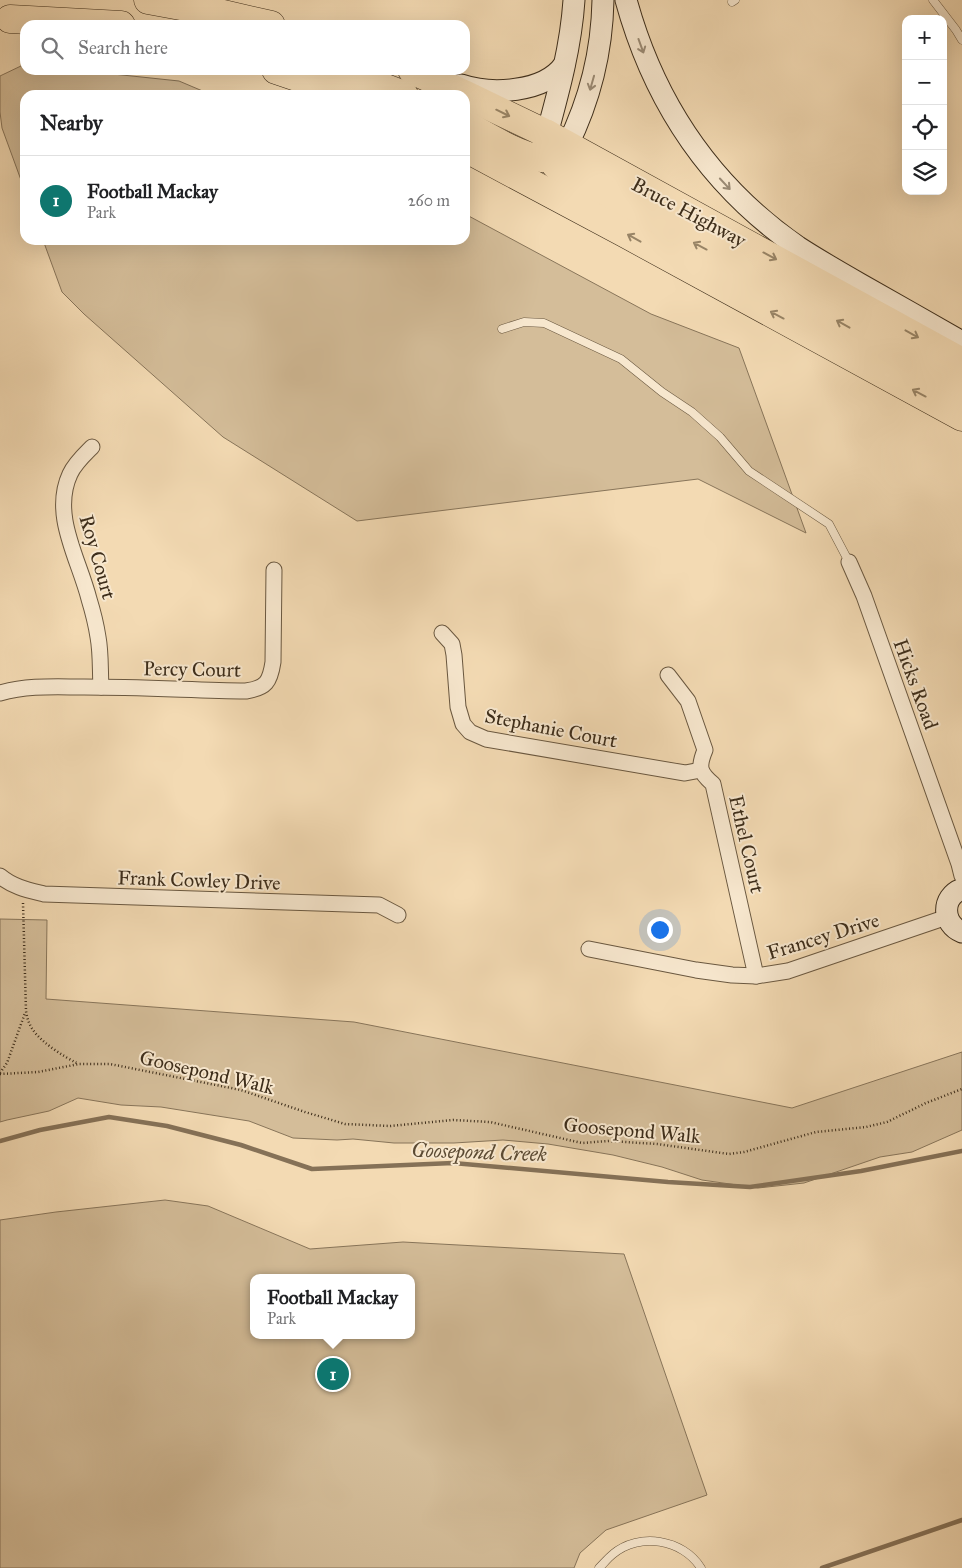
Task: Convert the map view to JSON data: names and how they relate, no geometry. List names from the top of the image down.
{
  "streets": {
    "highway": ["Bruce Highway"],
    "street": [
      "Roy Court",
      "Percy Court",
      "Hicks Road",
      "Stephanie Court",
      "Ethel Court",
      "Frank Cowley Drive",
      "Francey Drive"
    ],
    "path": ["Goosepond Walk"]
  },
  "crossings": [
    ["Roy Court", "Percy Court"],
    ["Stephanie Court", "Ethel Court"],
    ["Ethel Court", "Francey Drive"]
  ],
  "water": ["Goosepond Creek"],
  "page": {
    "map_buttons": ["+", "−"],
    "search": "Search here",
    "heading": "Nearby",
    "list": [
      {
        "mark": "1",
        "name": "Football Mackay",
        "note": "Park",
        "value": "260 m"
      }
    ],
    "popup": ["Football Mackay", "Park"],
    "pins": "1"
  }
}
